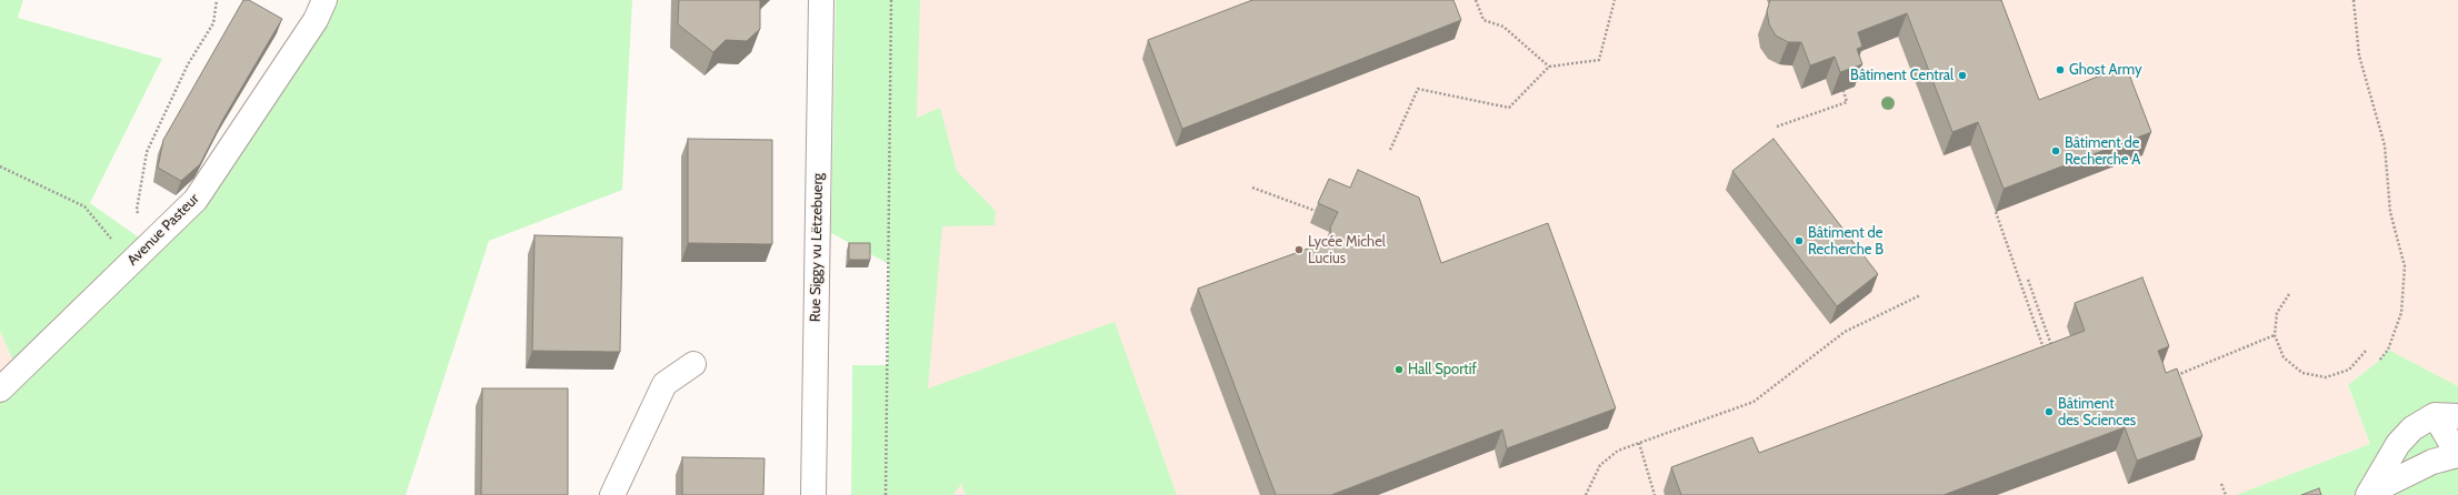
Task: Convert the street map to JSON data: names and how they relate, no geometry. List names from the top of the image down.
{
  "streets": {
    "street": ["Avenue Pasteur", "Rue Siggy vu Lëtzebuerg"]
  },
  "places": [
    "Ghost Army",
    "Bâtiment Central",
    "Bâtiment de Recherche A",
    "Bâtiment de Recherche B",
    "Lycée Michel Lucius",
    "Hall Sportif",
    "Bâtiment des Sciences"
  ]
}
